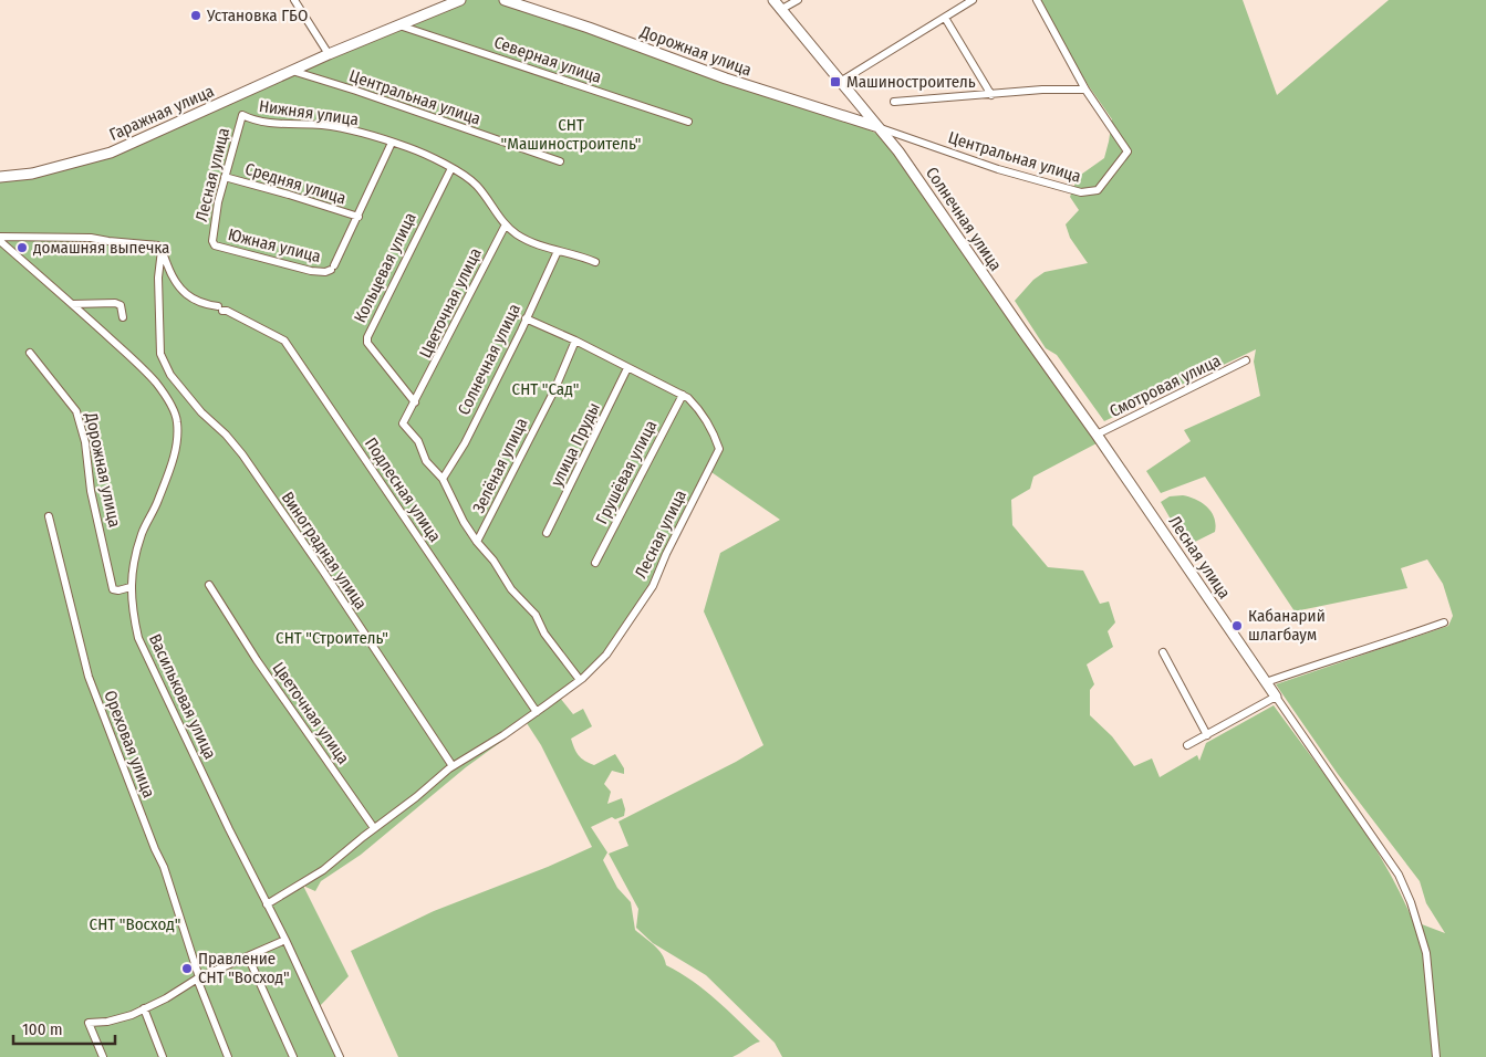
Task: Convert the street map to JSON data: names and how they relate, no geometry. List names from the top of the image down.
{
  "streets": {
    "street": [
      "Дорожная улица",
      "Северная улица",
      "Центральная улица",
      "Гаражная улица",
      "Нижняя улица",
      "Лесная улица",
      "Средняя улица",
      "Солнечная улица",
      "Южная улица",
      "Кольцевая улица",
      "Цветочная улица",
      "Смотровая улица",
      "улица Пруды",
      "Зелёная улица",
      "Грушёвая улица",
      "Подлесная улица",
      "Виноградная улица",
      "Васильковая улица",
      "Ореховая улица"
    ]
  },
  "crossings": [
    ["Дорожная улица", "Центральная улица"],
    ["Дорожная улица", "Солнечная улица"],
    ["Дорожная улица", "Васильковая улица"],
    ["Центральная улица", "Гаражная улица"],
    ["Центральная улица", "Солнечная улица"],
    ["Нижняя улица", "Лесная улица"],
    ["Нижняя улица", "Солнечная улица"],
    ["Нижняя улица", "Кольцевая улица"],
    ["Нижняя улица", "Цветочная улица"],
    ["Лесная улица", "Средняя улица"],
    ["Лесная улица", "Солнечная улица"],
    ["Лесная улица", "Южная улица"],
    ["Лесная улица", "Смотровая улица"],
    ["Лесная улица", "Грушёвая улица"],
    ["Средняя улица", "Южная улица"],
    ["Солнечная улица", "Цветочная улица"],
    ["Солнечная улица", "Смотровая улица"],
    ["Кольцевая улица", "Цветочная улица"],
    ["Подлесная улица", "Виноградная улица"]
  ],
  "parks": [
    "СНТ \"Машиностроитель\"",
    "СНТ \"Сад\"",
    "СНТ \"Строитель\"",
    "СНТ \"Восход\""
  ],
  "places": {
    "other": [
      "Установка ГБО",
      "домашняя выпечка",
      "Кабанарий шлагбаум",
      "Правление СНТ \"Восход\""
    ],
    "transit": ["Машиностроитель"]
  },
  "scale_bar": "100 m"
}
